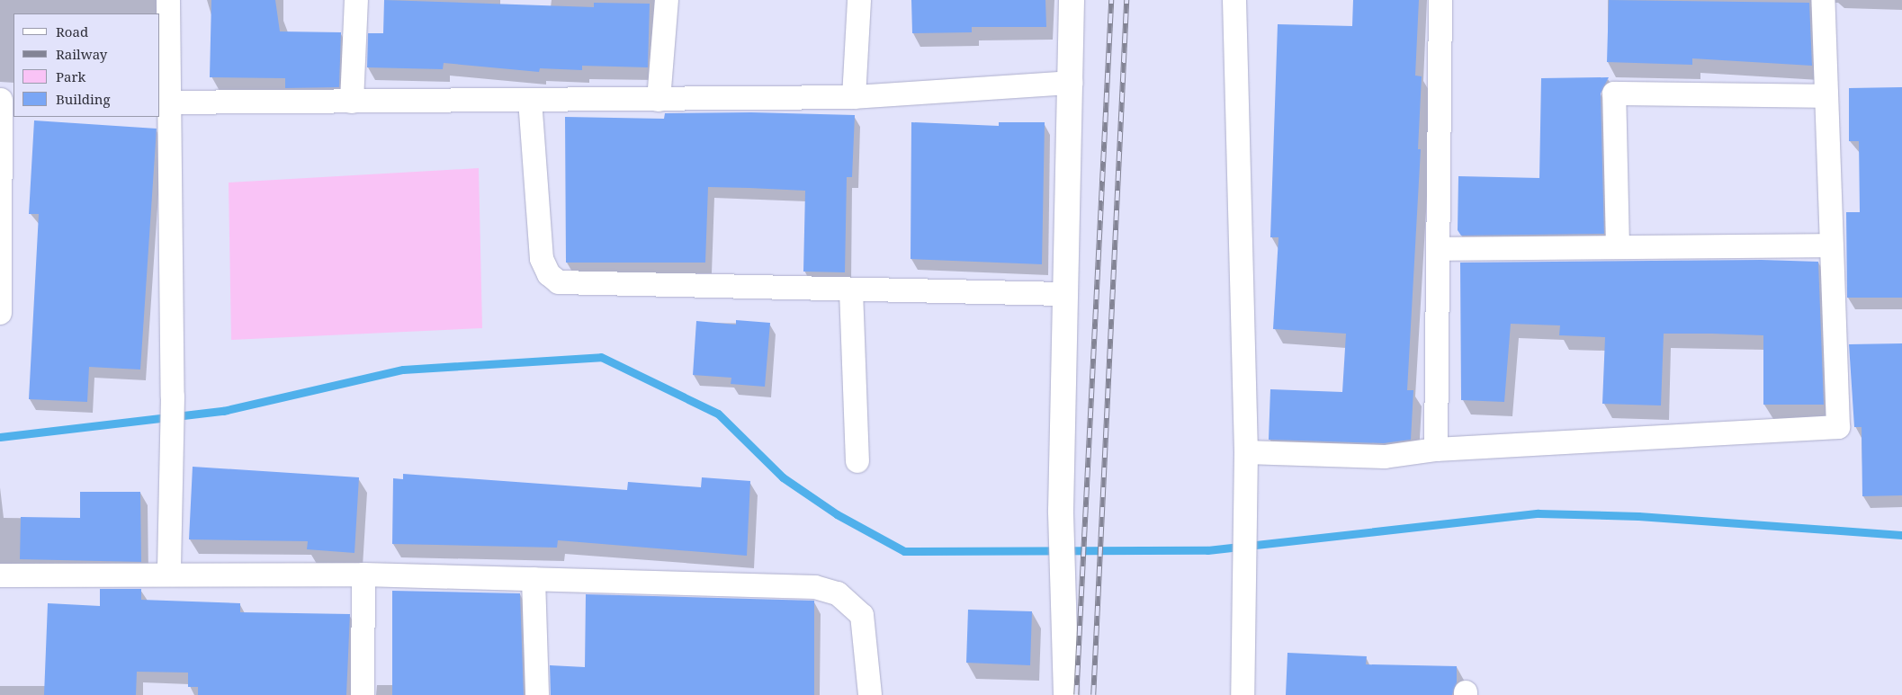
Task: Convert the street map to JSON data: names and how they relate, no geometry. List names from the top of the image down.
{
  "legend": [
    "Road",
    "Railway",
    "Park",
    "Building"
  ]
}
